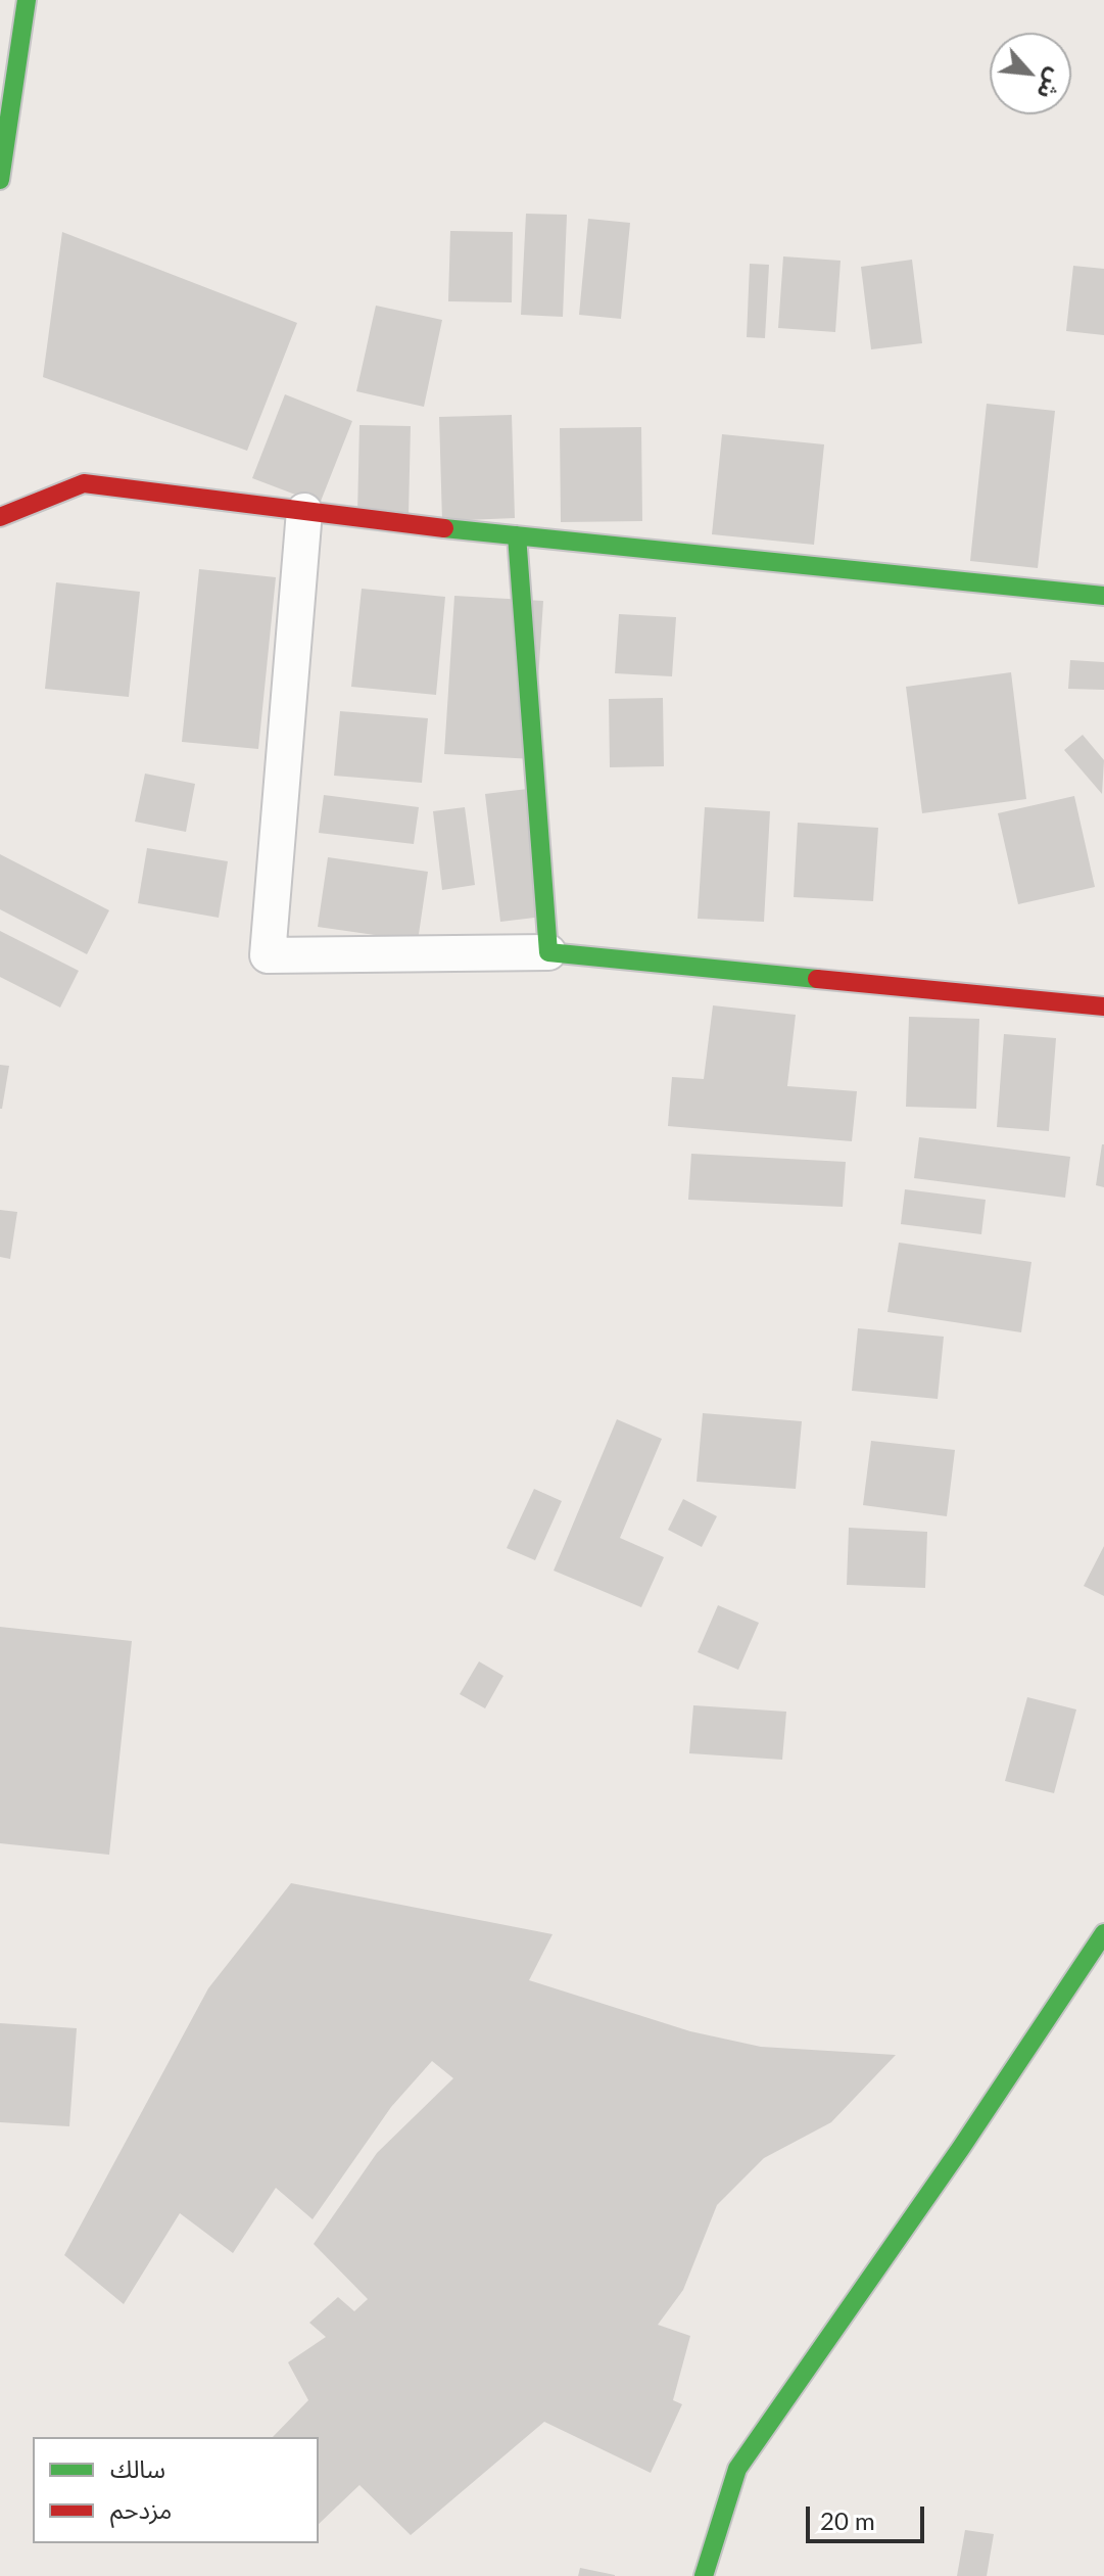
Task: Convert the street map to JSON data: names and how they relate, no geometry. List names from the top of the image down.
{
  "legend": ["سالك", "مزدحم"],
  "scale_bar": "20 m",
  "north": "bottom right"
}
